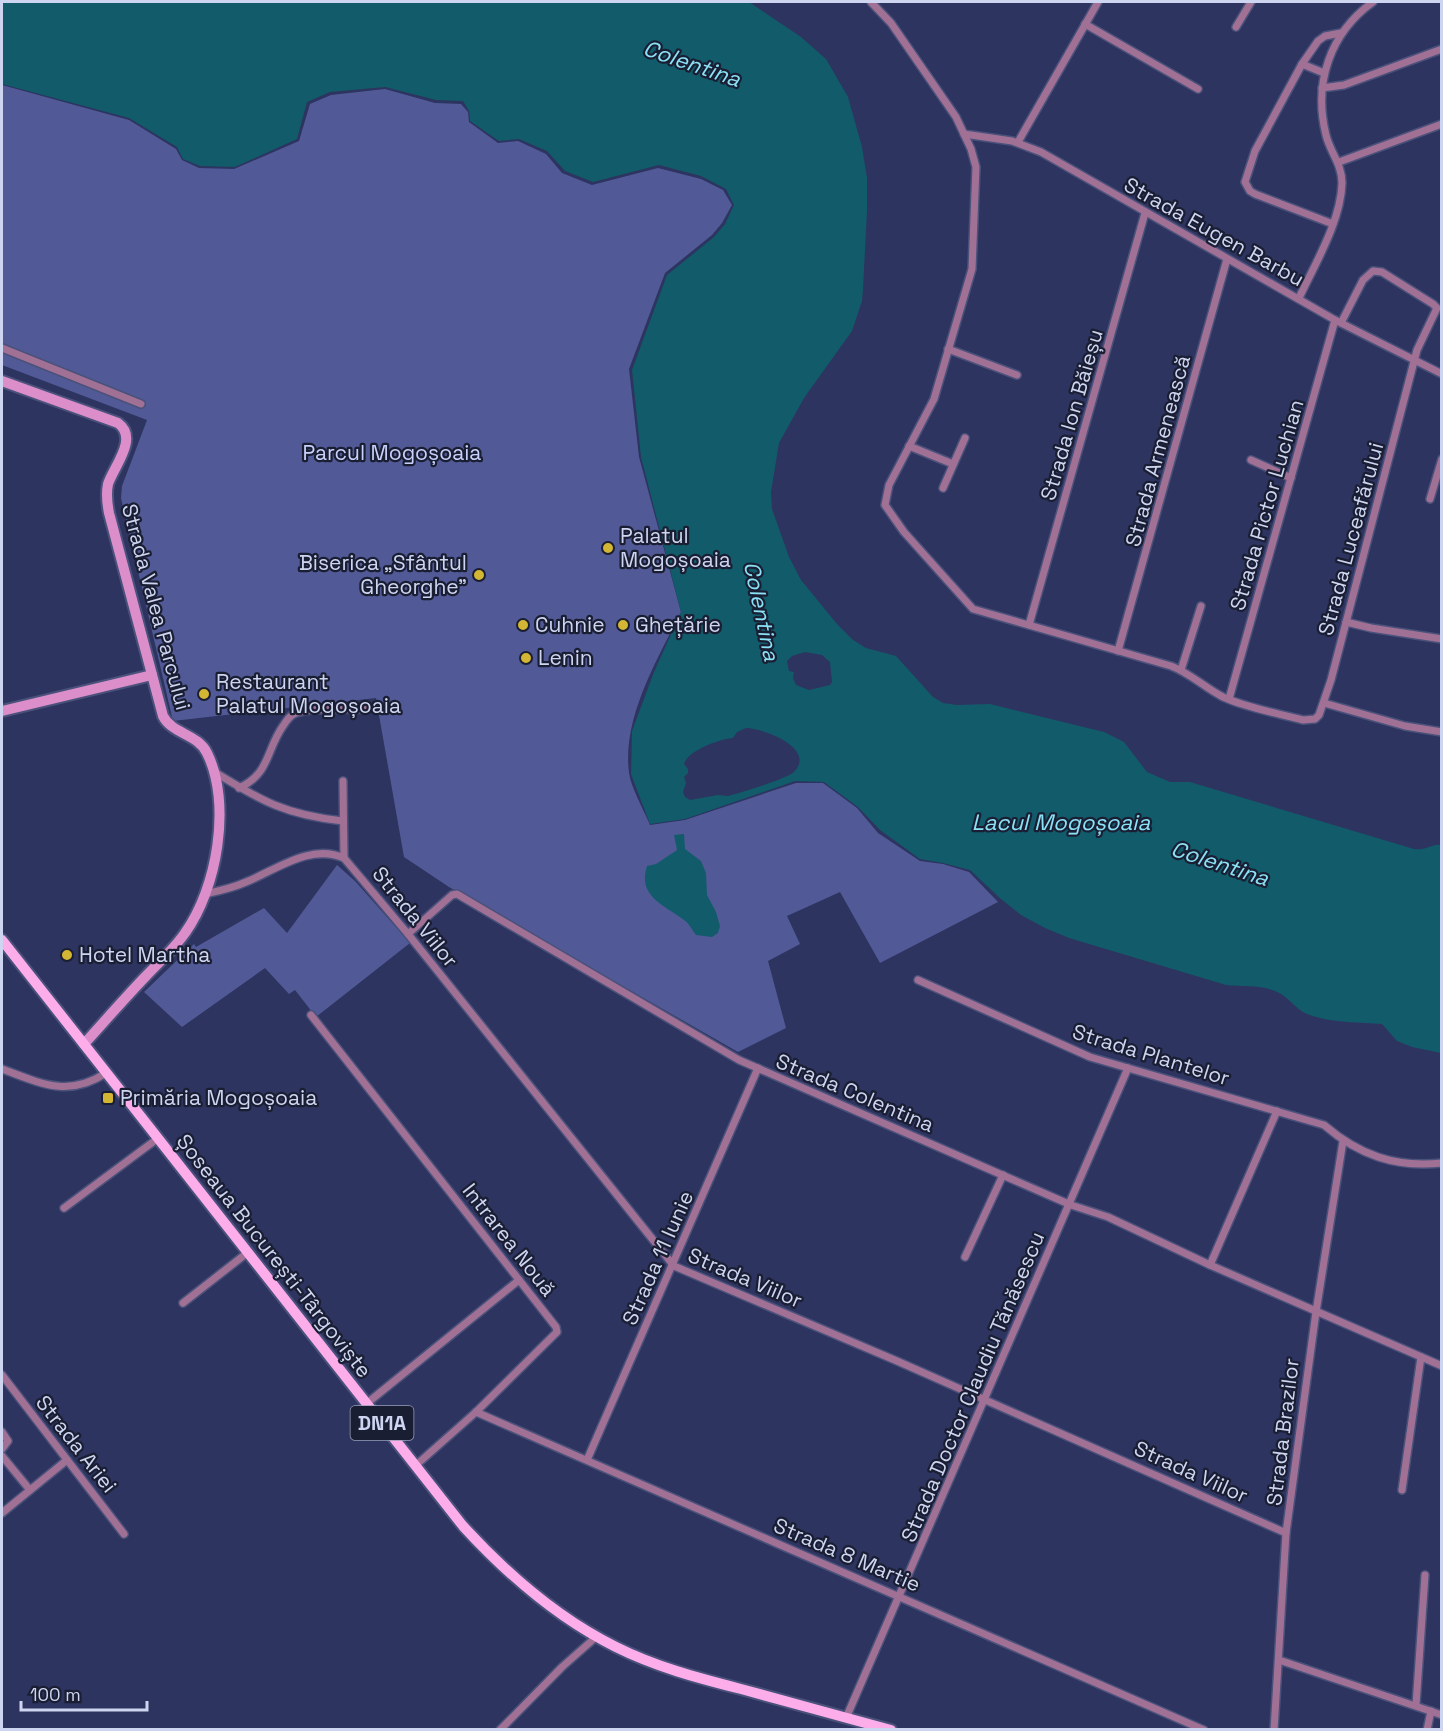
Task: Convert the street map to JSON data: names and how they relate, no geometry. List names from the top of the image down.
{
  "streets": {
    "main road": ["Șoseaua București-Târgoviște", "DN1A"],
    "street": [
      "Strada Eugen Barbu",
      "Strada Ion Băieșu",
      "Strada Armenească",
      "Strada Pictor Luchian",
      "Strada Luceafărului",
      "Strada Valea Parcului",
      "Strada Viilor",
      "Strada Plantelor",
      "Strada Colentina",
      "Intrarea Nouă",
      "Strada 11 Iunie",
      "Strada Doctor Claudiu Tănăsescu",
      "Strada Brazilor",
      "Strada Ariei",
      "Strada 8 Martie"
    ]
  },
  "crossings": [
    ["Strada Eugen Barbu", "Strada Ion Băieșu"],
    ["Strada Eugen Barbu", "Strada Armenească"],
    ["Strada Eugen Barbu", "Strada Pictor Luchian"],
    ["Strada Eugen Barbu", "Strada Luceafărului"],
    ["Strada Pictor Luchian", "Strada Luceafărului"],
    ["Strada Valea Parcului", "Strada Viilor"],
    ["Strada Valea Parcului", "Șoseaua București-Târgoviște"],
    ["Strada Viilor", "Strada Colentina"],
    ["Strada Viilor", "Strada 11 Iunie"],
    ["Strada Viilor", "Strada Doctor Claudiu Tănăsescu"],
    ["Strada Viilor", "Strada Brazilor"],
    ["Strada Plantelor", "Strada Doctor Claudiu Tănăsescu"],
    ["Strada Plantelor", "Strada Brazilor"],
    ["Strada Colentina", "Strada 11 Iunie"],
    ["Strada Colentina", "Strada Doctor Claudiu Tănăsescu"],
    ["Strada Colentina", "Strada Brazilor"],
    ["Intrarea Nouă", "Șoseaua București-Târgoviște"],
    ["Intrarea Nouă", "Strada 8 Martie"],
    ["Șoseaua București-Târgoviște", "Strada Doctor Claudiu Tănăsescu"],
    ["Strada 11 Iunie", "Strada 8 Martie"],
    ["Strada Doctor Claudiu Tănăsescu", "Strada 8 Martie"]
  ],
  "water": ["Colentina", "Lacul Mogoșoaia"],
  "parks": ["Parcul Mogoșoaia"],
  "places": {
    "other": [
      "Palatul Mogoșoaia",
      "Biserica „Sfântul Gheorghe”",
      "Cuhnie",
      "Ghețărie",
      "Lenin",
      "Restaurant Palatul Mogoșoaia",
      "Hotel Martha"
    ],
    "transit": ["Primăria Mogoșoaia"]
  },
  "scale_bar": "100 m"
}
